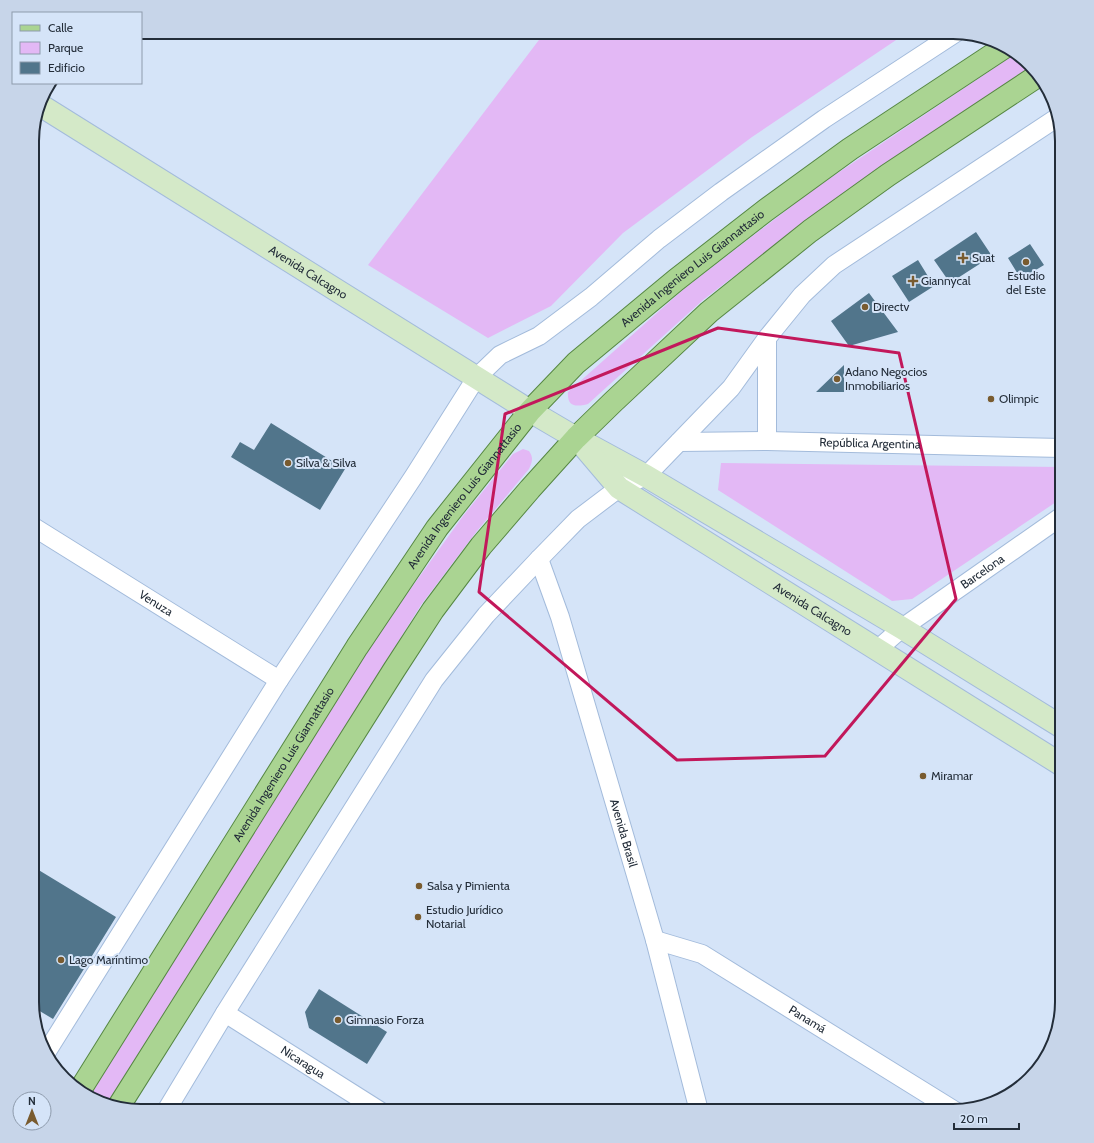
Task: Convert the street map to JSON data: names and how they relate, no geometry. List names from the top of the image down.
{
  "streets": {
    "main road": ["Avenida Ingeniero Luis Giannattasio"],
    "street": [
      "Avenida Calcagno",
      "República Argentina",
      "Barcelona",
      "Venuza",
      "Avenida Brasil",
      "Panamá",
      "Nicaragua"
    ]
  },
  "crossings": [
    ["Avenida Ingeniero Luis Giannattasio", "Avenida Calcagno"],
    ["Avenida Calcagno", "Barcelona"],
    ["Avenida Brasil", "Panamá"]
  ],
  "places": {
    "health": ["Suat", "Giannycal"],
    "other": [
      "Estudio del Este",
      "Directv",
      "Adano Negocios Inmobiliarios",
      "Olimpic",
      "Silva & Silva",
      "Miramar",
      "Salsa y Pimienta",
      "Estudio Jurídico Notarial",
      "Lago Maríntimo",
      "Gimnasio Forza"
    ]
  },
  "legend": ["Calle", "Parque", "Edificio"],
  "scale_bar": "20 m",
  "north": "top"
}
